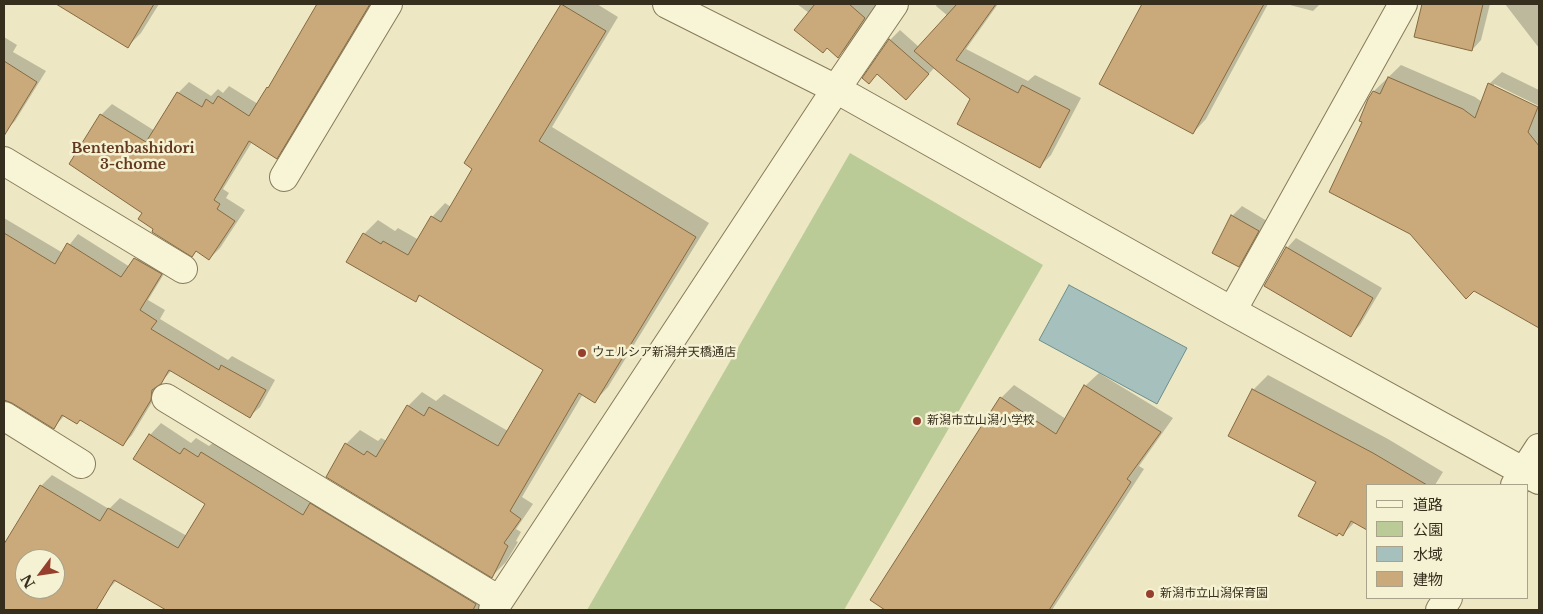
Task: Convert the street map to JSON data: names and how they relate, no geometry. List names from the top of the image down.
{
  "districts": ["Bentenbashidori 3-chome"],
  "places": ["ウェルシア新潟弁天橋通店", "新潟市立山潟小学校", "新潟市立山潟保育園"],
  "legend": [
    "道路",
    "公園",
    "水域",
    "建物"
  ],
  "north": "bottom left"
}
